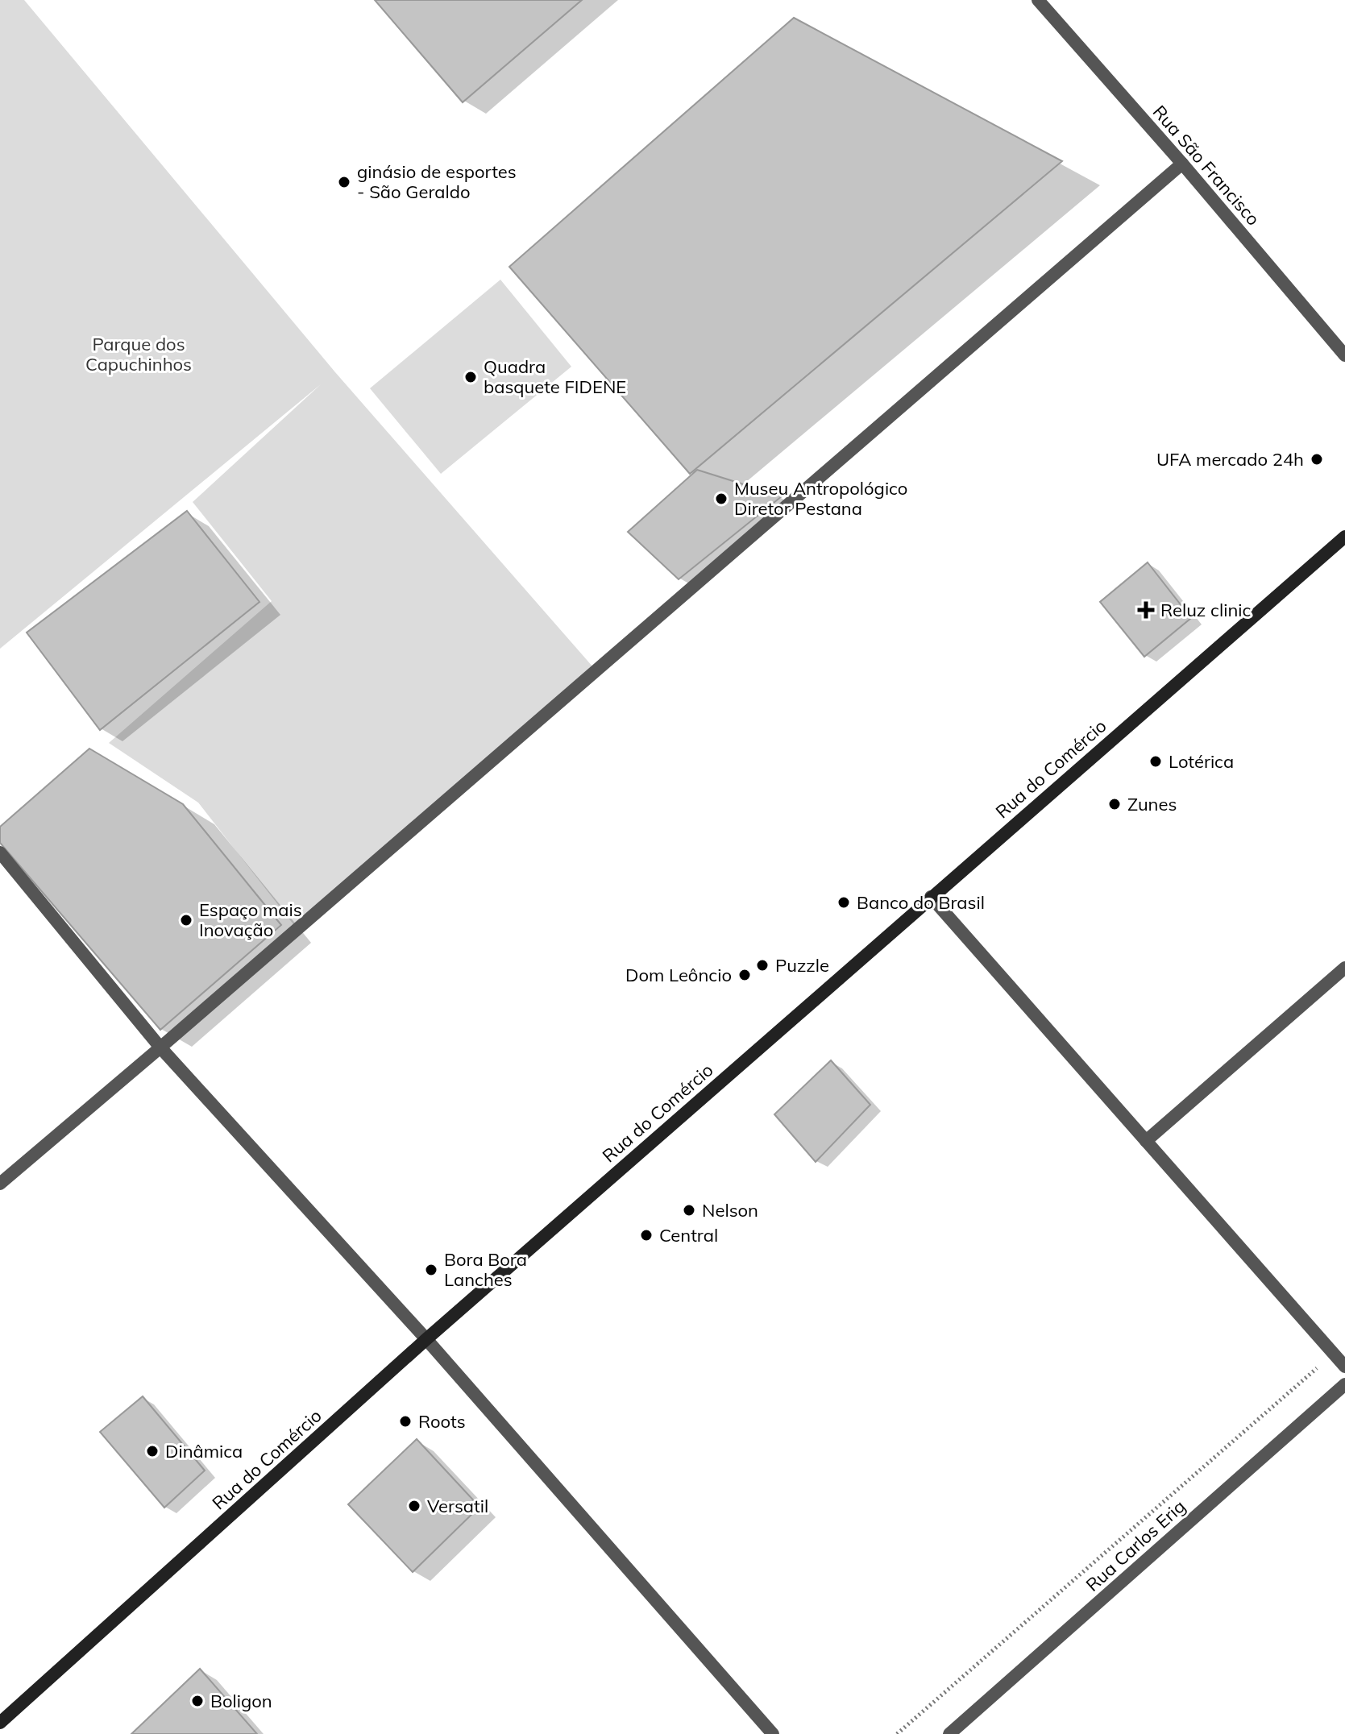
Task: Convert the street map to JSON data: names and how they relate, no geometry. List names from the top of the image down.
{
  "streets": {
    "main road": ["Rua do Comércio"],
    "street": ["Rua São Francisco", "Rua Carlos Erig"]
  },
  "parks": ["Parque dos Capuchinhos"],
  "places": {
    "other": [
      "ginásio de esportes - São Geraldo",
      "Quadra basquete FIDENE",
      "UFA mercado 24h",
      "Museu Antropológico Diretor Pestana",
      "Lotérica",
      "Zunes",
      "Banco do Brasil",
      "Espaço mais Inovação",
      "Puzzle",
      "Dom Leôncio",
      "Nelson",
      "Central",
      "Bora Bora Lanches",
      "Roots",
      "Dinâmica",
      "Versatil",
      "Boligon"
    ],
    "health": ["Reluz clinic"]
  }
}
